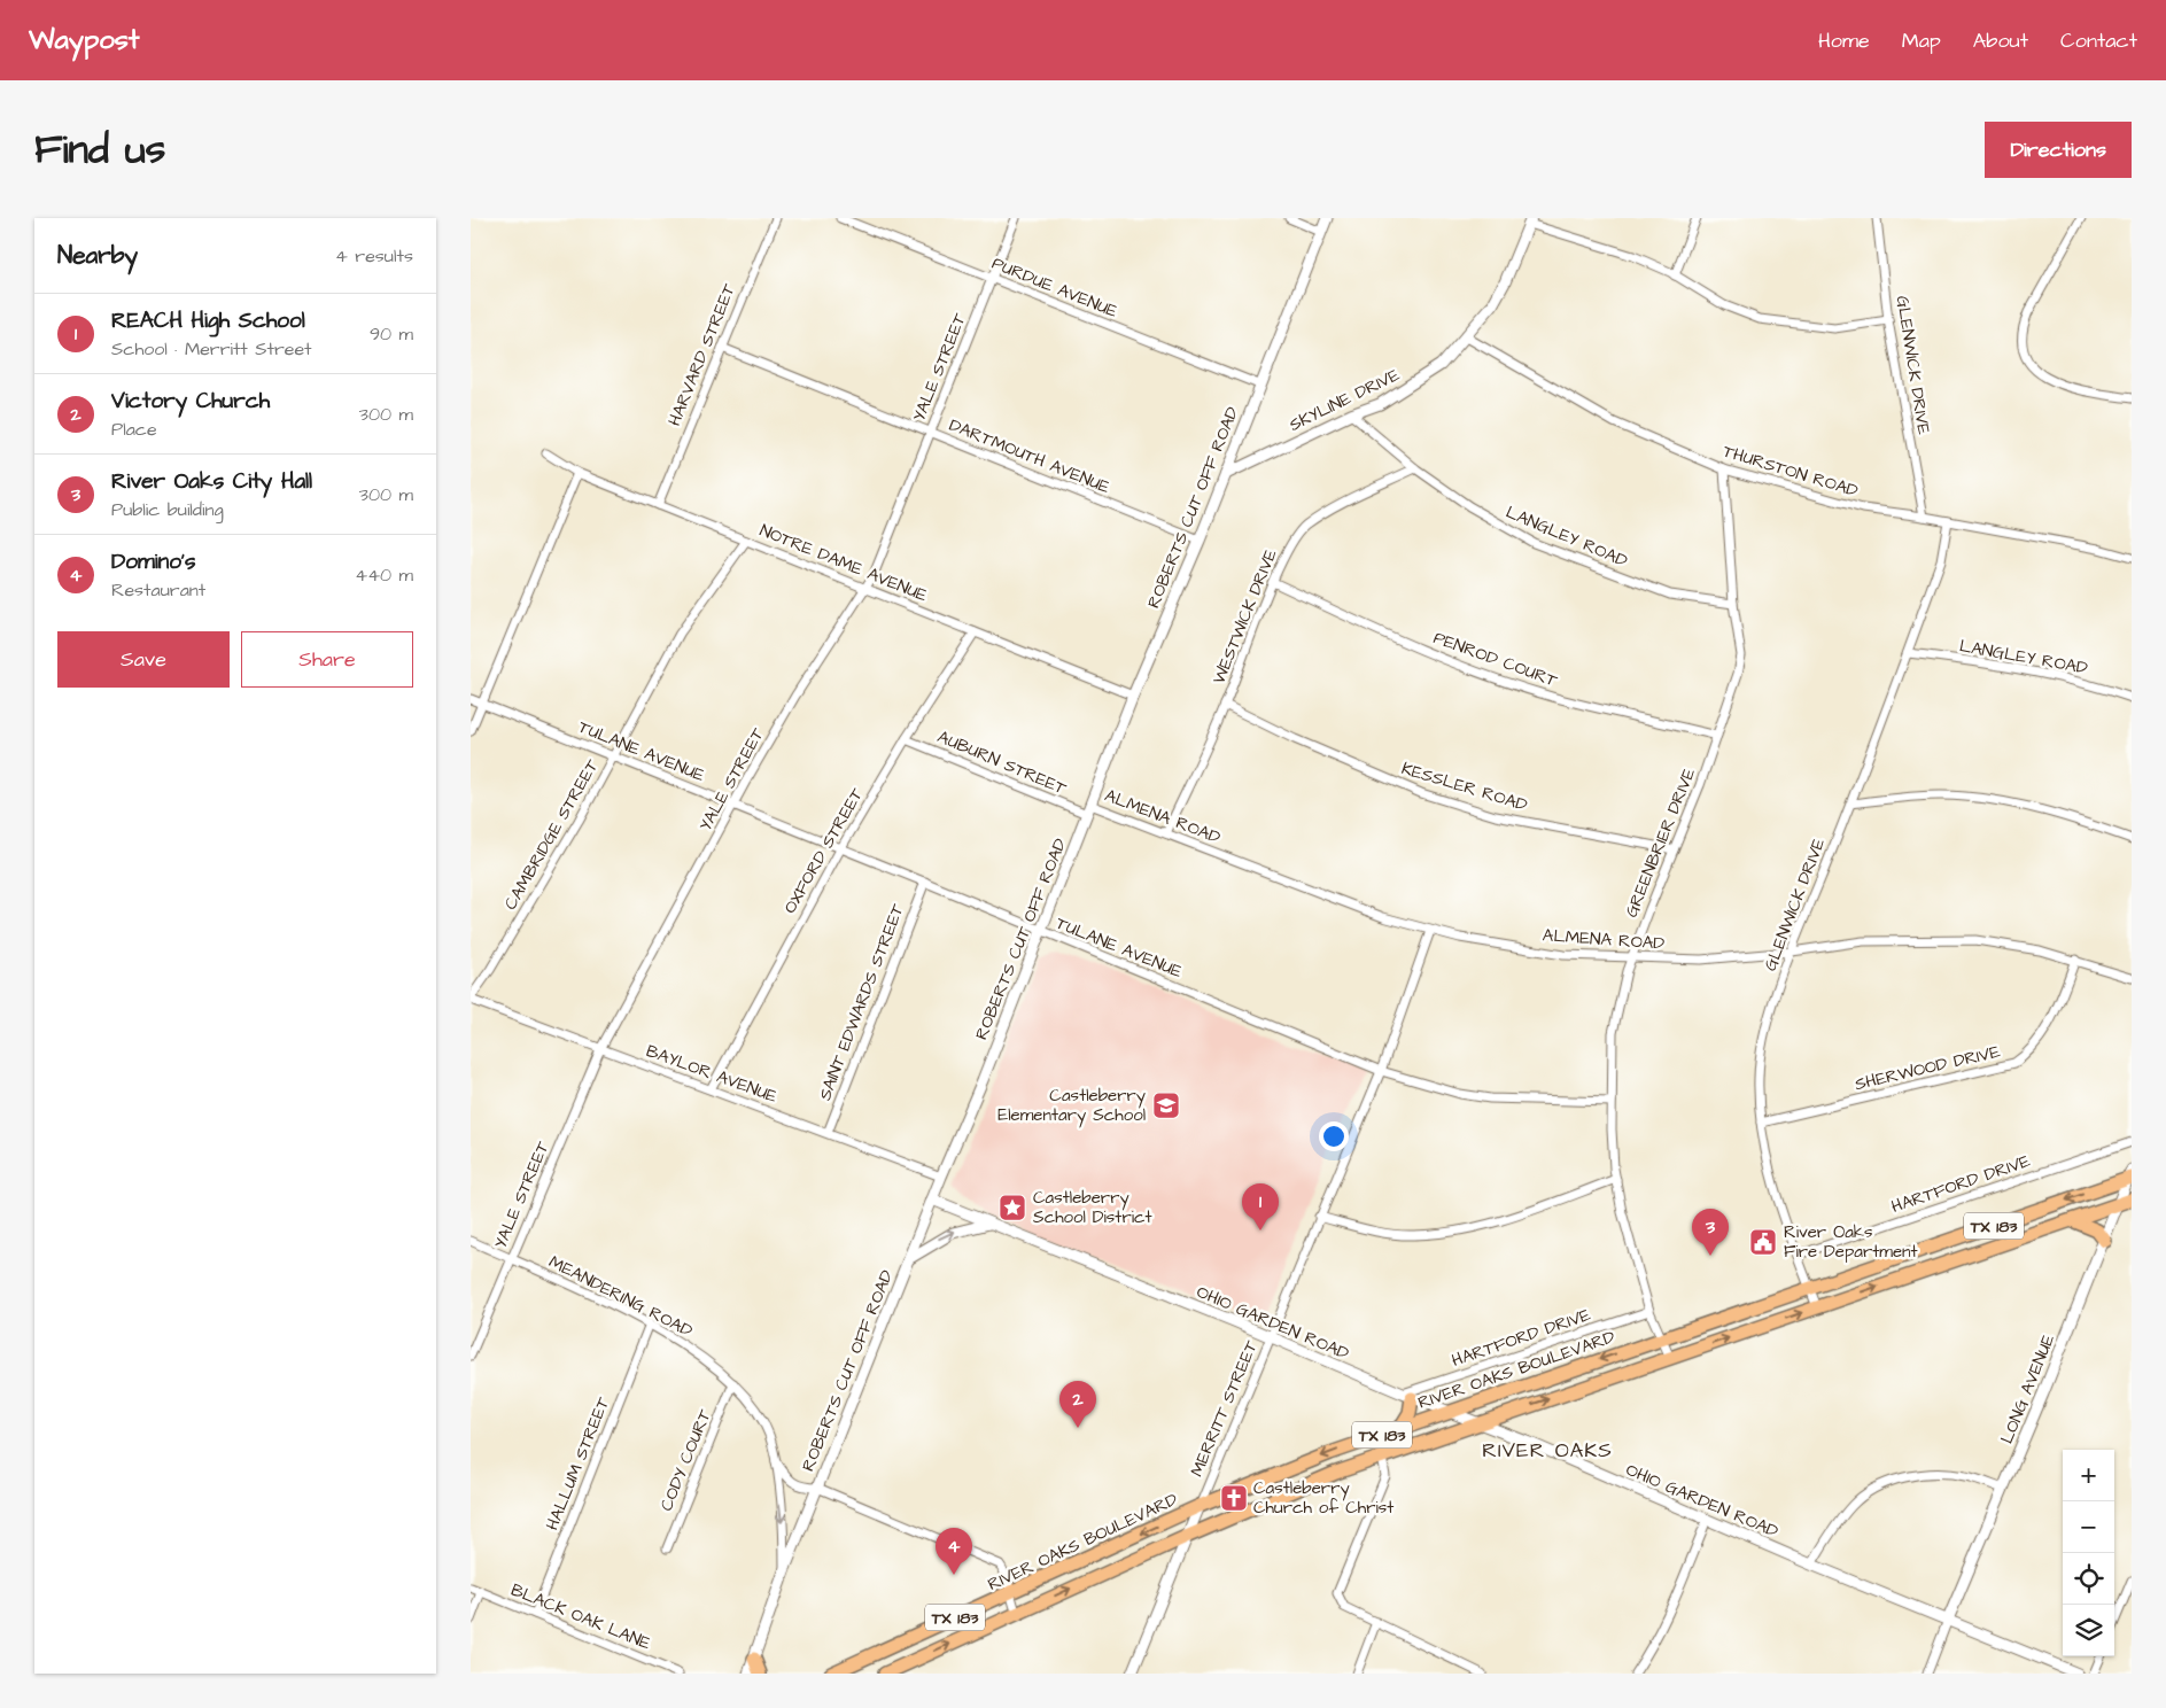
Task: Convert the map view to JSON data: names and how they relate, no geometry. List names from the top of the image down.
{
  "streets": {
    "main road": ["TX 183", "RIVER OAKS BOULEVARD"],
    "street": [
      "PURDUE AVENUE",
      "HARVARD STREET",
      "GLENWICK DRIVE",
      "YALE STREET",
      "SKYLINE DRIVE",
      "DARTMOUTH AVENUE",
      "THURSTON ROAD",
      "ROBERTS CUT OFF ROAD",
      "LANGLEY ROAD",
      "NOTRE DAME AVENUE",
      "WESTWICK DRIVE",
      "PENROD COURT",
      "TULANE AVENUE",
      "AUBURN STREET",
      "KESSLER ROAD",
      "ALMENA ROAD",
      "CAMBRIDGE STREET",
      "GREENBRIER DRIVE",
      "OXFORD STREET",
      "SAINT EDWARDS STREET",
      "SHERWOOD DRIVE",
      "BAYLOR AVENUE",
      "HARTFORD DRIVE",
      "MEANDERING ROAD",
      "OHIO GARDEN ROAD",
      "LONG AVENUE",
      "MERRITT STREET",
      "CODY COURT",
      "HALLUM STREET",
      "BLACK OAK LANE"
    ]
  },
  "crossings": [
    ["PURDUE AVENUE", "YALE STREET"],
    ["PURDUE AVENUE", "ROBERTS CUT OFF ROAD"],
    ["HARVARD STREET", "DARTMOUTH AVENUE"],
    ["HARVARD STREET", "NOTRE DAME AVENUE"],
    ["GLENWICK DRIVE", "THURSTON ROAD"],
    ["GLENWICK DRIVE", "LANGLEY ROAD"],
    ["GLENWICK DRIVE", "ALMENA ROAD"],
    ["GLENWICK DRIVE", "SHERWOOD DRIVE"],
    ["GLENWICK DRIVE", "HARTFORD DRIVE"],
    ["GLENWICK DRIVE", "TX 183"],
    ["GLENWICK DRIVE", "RIVER OAKS BOULEVARD"],
    ["YALE STREET", "DARTMOUTH AVENUE"],
    ["YALE STREET", "NOTRE DAME AVENUE"],
    ["YALE STREET", "TULANE AVENUE"],
    ["YALE STREET", "BAYLOR AVENUE"],
    ["YALE STREET", "MEANDERING ROAD"],
    ["SKYLINE DRIVE", "THURSTON ROAD"],
    ["SKYLINE DRIVE", "ROBERTS CUT OFF ROAD"],
    ["SKYLINE DRIVE", "LANGLEY ROAD"],
    ["DARTMOUTH AVENUE", "ROBERTS CUT OFF ROAD"],
    ["THURSTON ROAD", "GREENBRIER DRIVE"],
    ["ROBERTS CUT OFF ROAD", "NOTRE DAME AVENUE"],
    ["ROBERTS CUT OFF ROAD", "TULANE AVENUE"],
    ["ROBERTS CUT OFF ROAD", "AUBURN STREET"],
    ["ROBERTS CUT OFF ROAD", "ALMENA ROAD"],
    ["ROBERTS CUT OFF ROAD", "BAYLOR AVENUE"],
    ["ROBERTS CUT OFF ROAD", "MEANDERING ROAD"],
    ["ROBERTS CUT OFF ROAD", "OHIO GARDEN ROAD"],
    ["LANGLEY ROAD", "WESTWICK DRIVE"],
    ["LANGLEY ROAD", "GREENBRIER DRIVE"],
    ["NOTRE DAME AVENUE", "CAMBRIDGE STREET"],
    ["NOTRE DAME AVENUE", "OXFORD STREET"],
    ["WESTWICK DRIVE", "PENROD COURT"],
    ["WESTWICK DRIVE", "KESSLER ROAD"],
    ["WESTWICK DRIVE", "ALMENA ROAD"],
    ["PENROD COURT", "GREENBRIER DRIVE"],
    ["TULANE AVENUE", "CAMBRIDGE STREET"],
    ["TULANE AVENUE", "GREENBRIER DRIVE"],
    ["TULANE AVENUE", "OXFORD STREET"],
    ["TULANE AVENUE", "SAINT EDWARDS STREET"],
    ["TULANE AVENUE", "MERRITT STREET"],
    ["AUBURN STREET", "ALMENA ROAD"],
    ["AUBURN STREET", "OXFORD STREET"],
    ["KESSLER ROAD", "GREENBRIER DRIVE"],
    ["ALMENA ROAD", "GREENBRIER DRIVE"],
    ["ALMENA ROAD", "SHERWOOD DRIVE"],
    ["ALMENA ROAD", "MERRITT STREET"],
    ["CAMBRIDGE STREET", "BAYLOR AVENUE"],
    ["GREENBRIER DRIVE", "HARTFORD DRIVE"],
    ["GREENBRIER DRIVE", "TX 183"],
    ["GREENBRIER DRIVE", "RIVER OAKS BOULEVARD"],
    ["OXFORD STREET", "BAYLOR AVENUE"],
    ["SAINT EDWARDS STREET", "BAYLOR AVENUE"],
    ["HARTFORD DRIVE", "OHIO GARDEN ROAD"],
    ["TX 183", "OHIO GARDEN ROAD"],
    ["TX 183", "LONG AVENUE"],
    ["TX 183", "MERRITT STREET"],
    ["MEANDERING ROAD", "RIVER OAKS BOULEVARD"],
    ["MEANDERING ROAD", "CODY COURT"],
    ["MEANDERING ROAD", "HALLUM STREET"],
    ["OHIO GARDEN ROAD", "RIVER OAKS BOULEVARD"],
    ["OHIO GARDEN ROAD", "LONG AVENUE"],
    ["OHIO GARDEN ROAD", "MERRITT STREET"],
    ["RIVER OAKS BOULEVARD", "LONG AVENUE"],
    ["RIVER OAKS BOULEVARD", "MERRITT STREET"],
    ["HALLUM STREET", "BLACK OAK LANE"]
  ],
  "districts": ["RIVER OAKS"],
  "places": {
    "school or university": ["Castleberry Elementary School"],
    "place": ["Castleberry School District"],
    "public building": ["River Oaks Fire Department"],
    "church": ["Castleberry Church of Christ"]
  },
  "page": {
    "header": "Waypost",
    "nav": [
      "Home",
      "Map",
      "About",
      "Contact"
    ],
    "title": "Find us",
    "buttons": [
      "Directions",
      ["Save", "Share"]
    ],
    "heading": ["Nearby", "4 results"],
    "list": [
      {
        "mark": "1",
        "name": "REACH High School",
        "note": "School · Merritt Street",
        "value": "90 m"
      },
      {
        "mark": "2",
        "name": "Victory Church",
        "note": "Place",
        "value": "300 m"
      },
      {
        "mark": "3",
        "name": "River Oaks City Hall",
        "note": "Public building",
        "value": "300 m"
      },
      {
        "mark": "4",
        "name": "Domino's",
        "note": "Restaurant",
        "value": "440 m"
      }
    ],
    "pins": [
      "1",
      "3",
      "2",
      "4"
    ],
    "map_buttons": ["+", "−"]
  }
}
